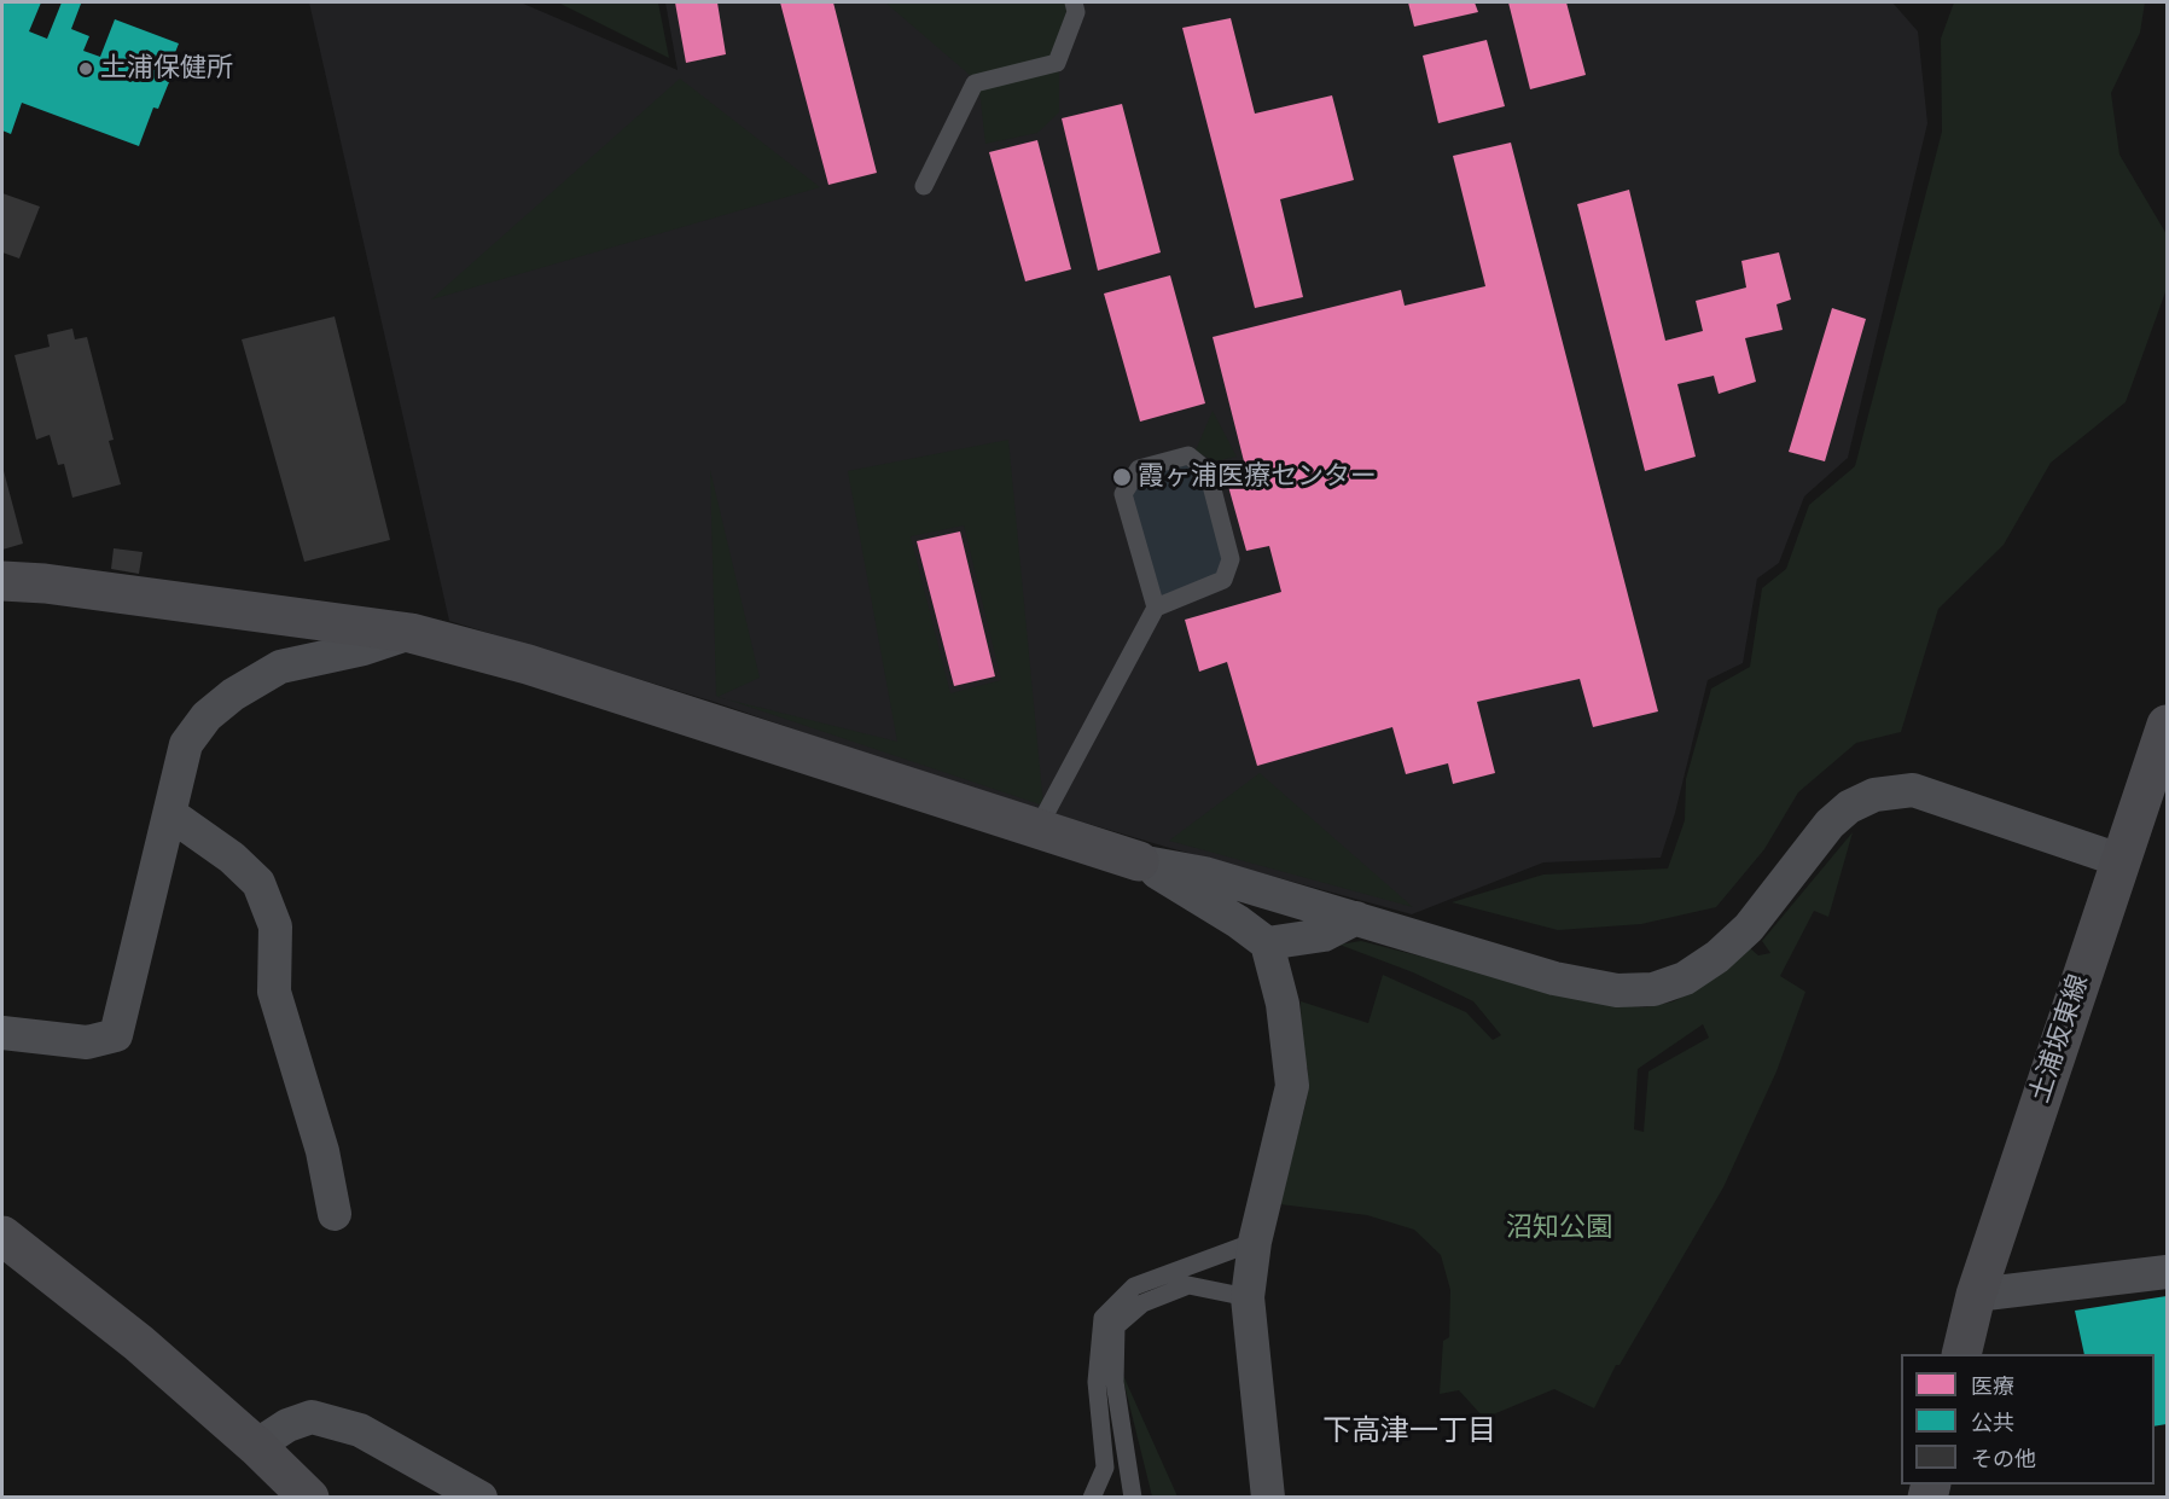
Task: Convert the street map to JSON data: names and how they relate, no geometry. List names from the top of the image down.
{
  "streets": {
    "street": ["土浦坂東線"]
  },
  "districts": ["下高津一丁目"],
  "parks": ["沼知公園"],
  "places": ["土浦保健所", "霞ヶ浦医療センター"],
  "legend": ["医療", "公共", "その他"]
}
